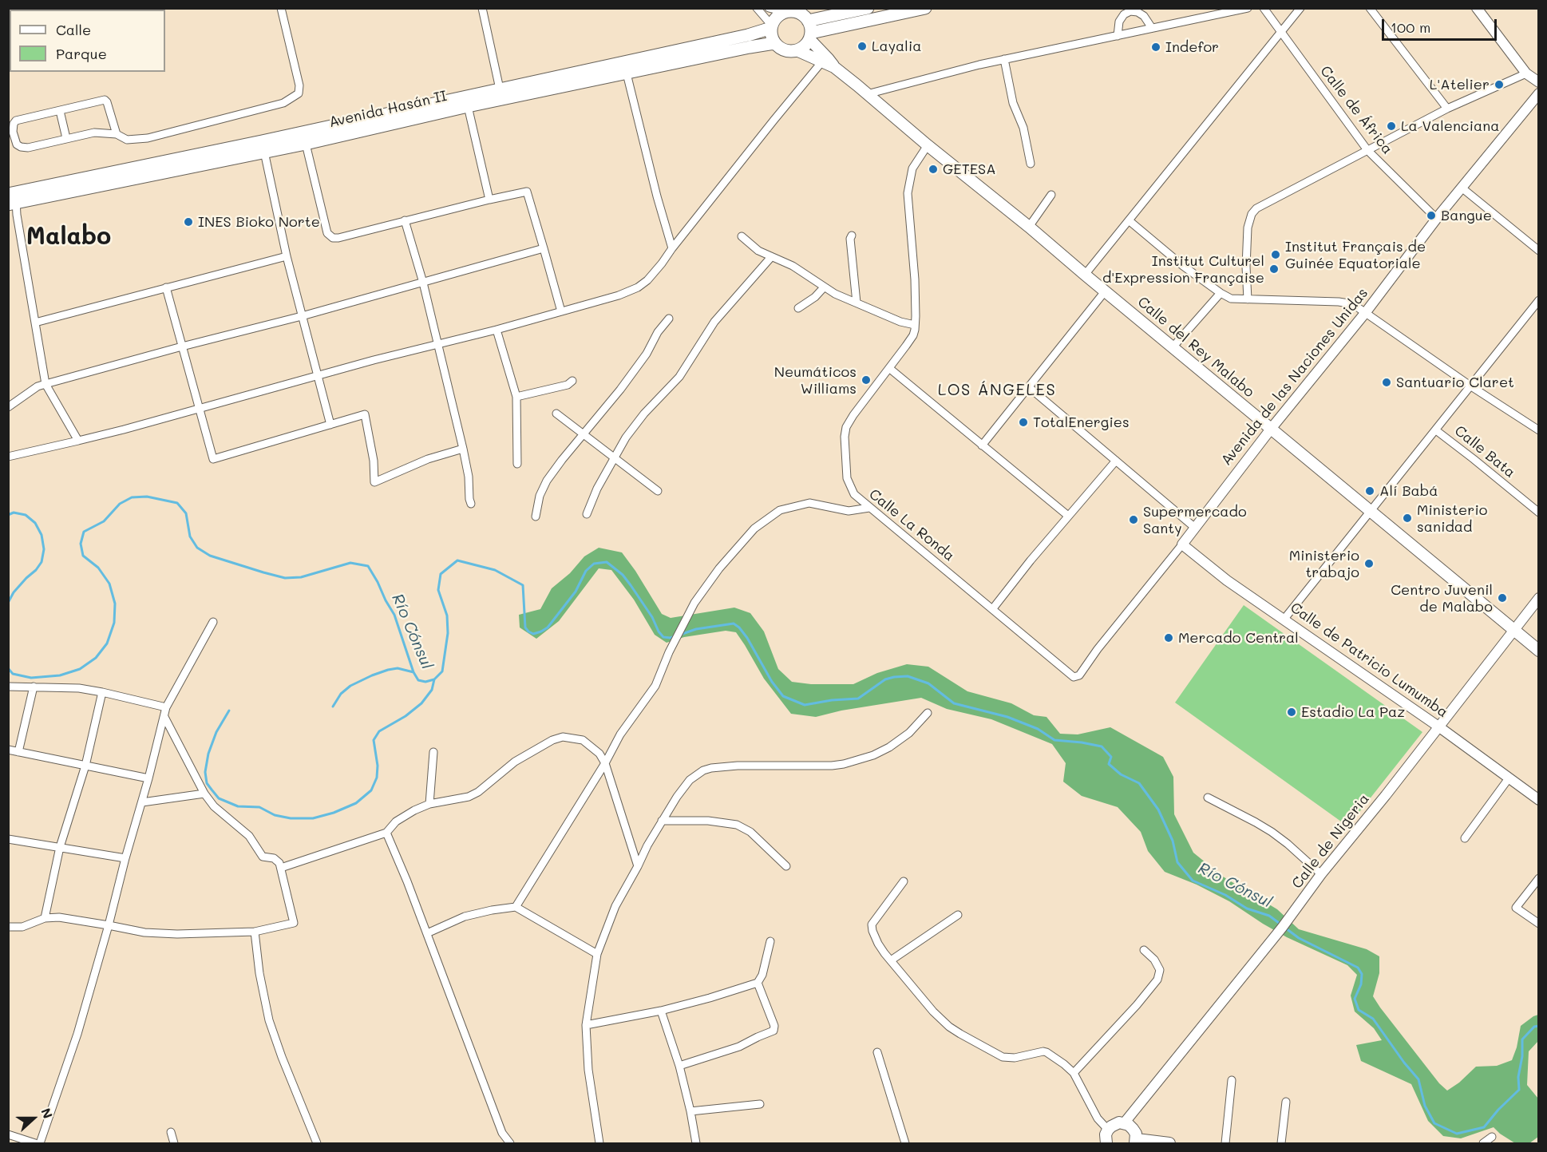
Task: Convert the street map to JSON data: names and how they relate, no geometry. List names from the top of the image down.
{
  "streets": {
    "main road": ["Avenida Hasán II", "Calle del Rey Malabo"],
    "street": [
      "Calle de África",
      "Avenida de las Naciones Unidas",
      "Calle Bata",
      "Calle La Ronda",
      "Calle de Patricio Lumumba",
      "Calle de Nigeria"
    ]
  },
  "crossings": [
    ["Avenida Hasán II", "Calle del Rey Malabo"],
    ["Calle de África", "Avenida de las Naciones Unidas"],
    ["Calle del Rey Malabo", "Avenida de las Naciones Unidas"],
    ["Calle del Rey Malabo", "Calle de Nigeria"],
    ["Avenida de las Naciones Unidas", "Calle La Ronda"],
    ["Avenida de las Naciones Unidas", "Calle de Patricio Lumumba"],
    ["Calle de Patricio Lumumba", "Calle de Nigeria"]
  ],
  "districts": ["Malabo", "LOS ÁNGELES"],
  "water": ["Río Cónsul"],
  "places": [
    "Layalia",
    "Indefor",
    "L'Atelier",
    "La Valenciana",
    "GETESA",
    "Bangue",
    "INES Bioko Norte",
    "Institut Français de Guinée Equatoriale",
    "Institut Culturel d'Expression Française",
    "Neumáticos Williams",
    "Santuario Claret",
    "TotalEnergies",
    "Alí Babá",
    "Ministerio sanidad",
    "Supermercado Santy",
    "Ministerio trabajo",
    "Centro Juvenil de Malabo",
    "Mercado Central",
    "Estadio La Paz"
  ],
  "legend": ["Calle", "Parque"],
  "scale_bar": "100 m",
  "north": "right"
}
